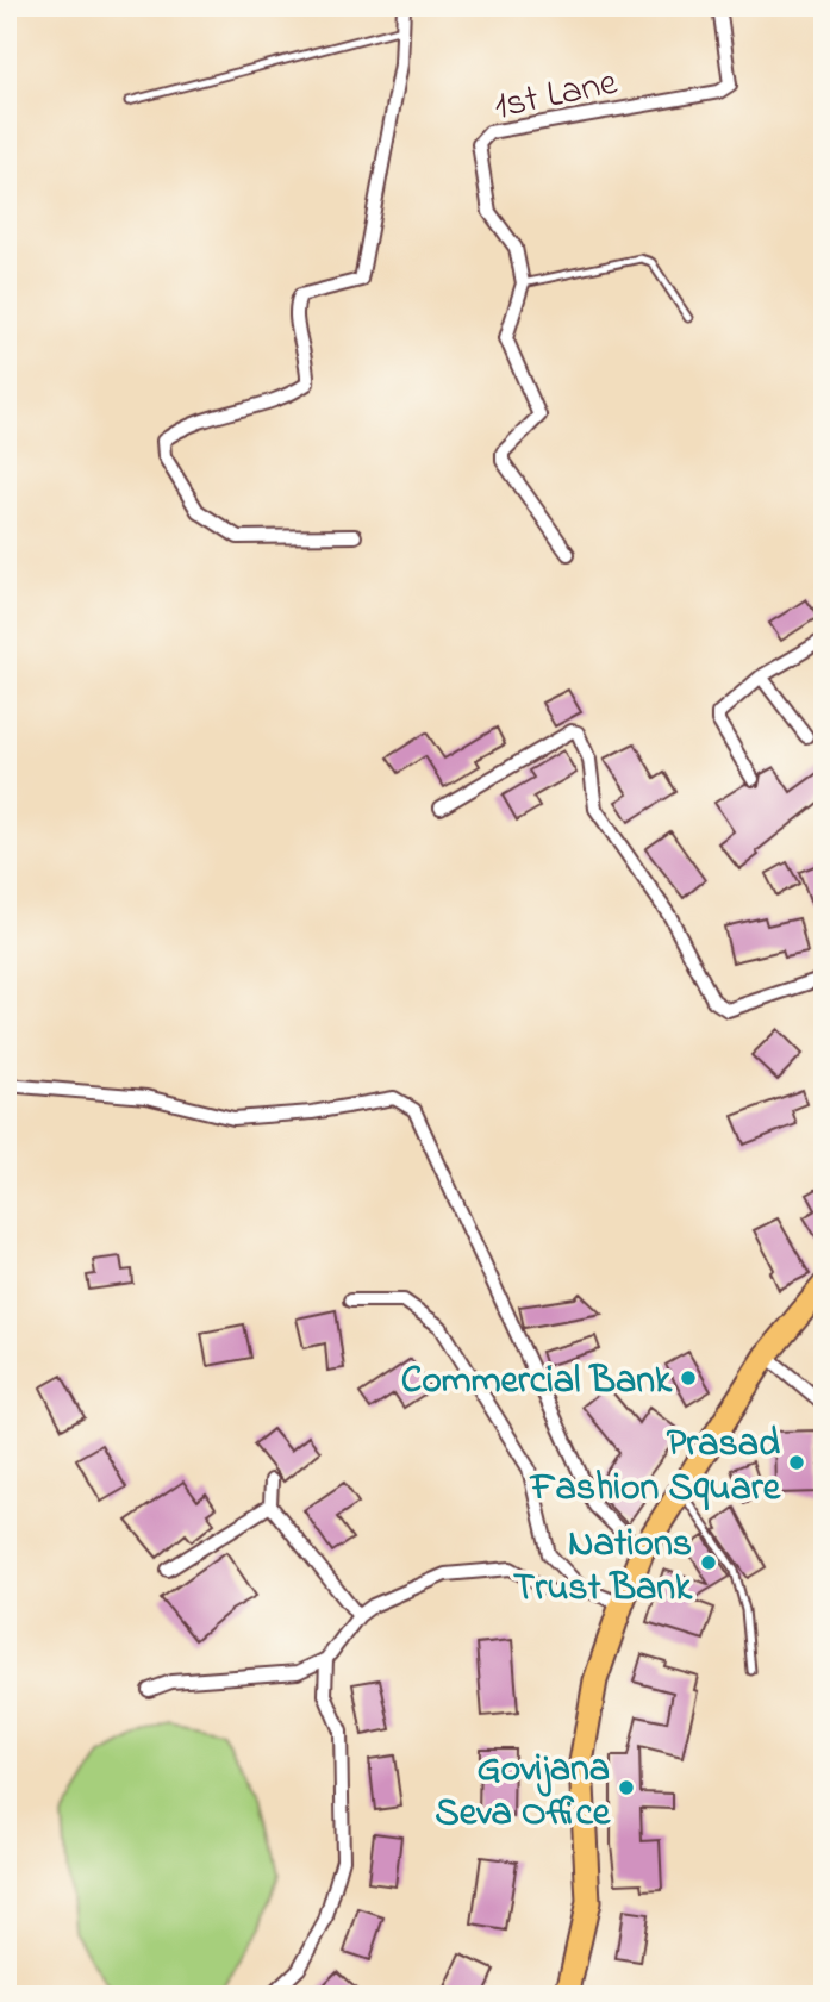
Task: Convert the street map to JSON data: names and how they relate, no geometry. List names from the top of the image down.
{
  "streets": {
    "street": ["1st Lane"]
  },
  "places": [
    "Commercial Bank",
    "Prasad Fashion Square",
    "Nations Trust Bank",
    "Govijana Seva Office"
  ]
}
